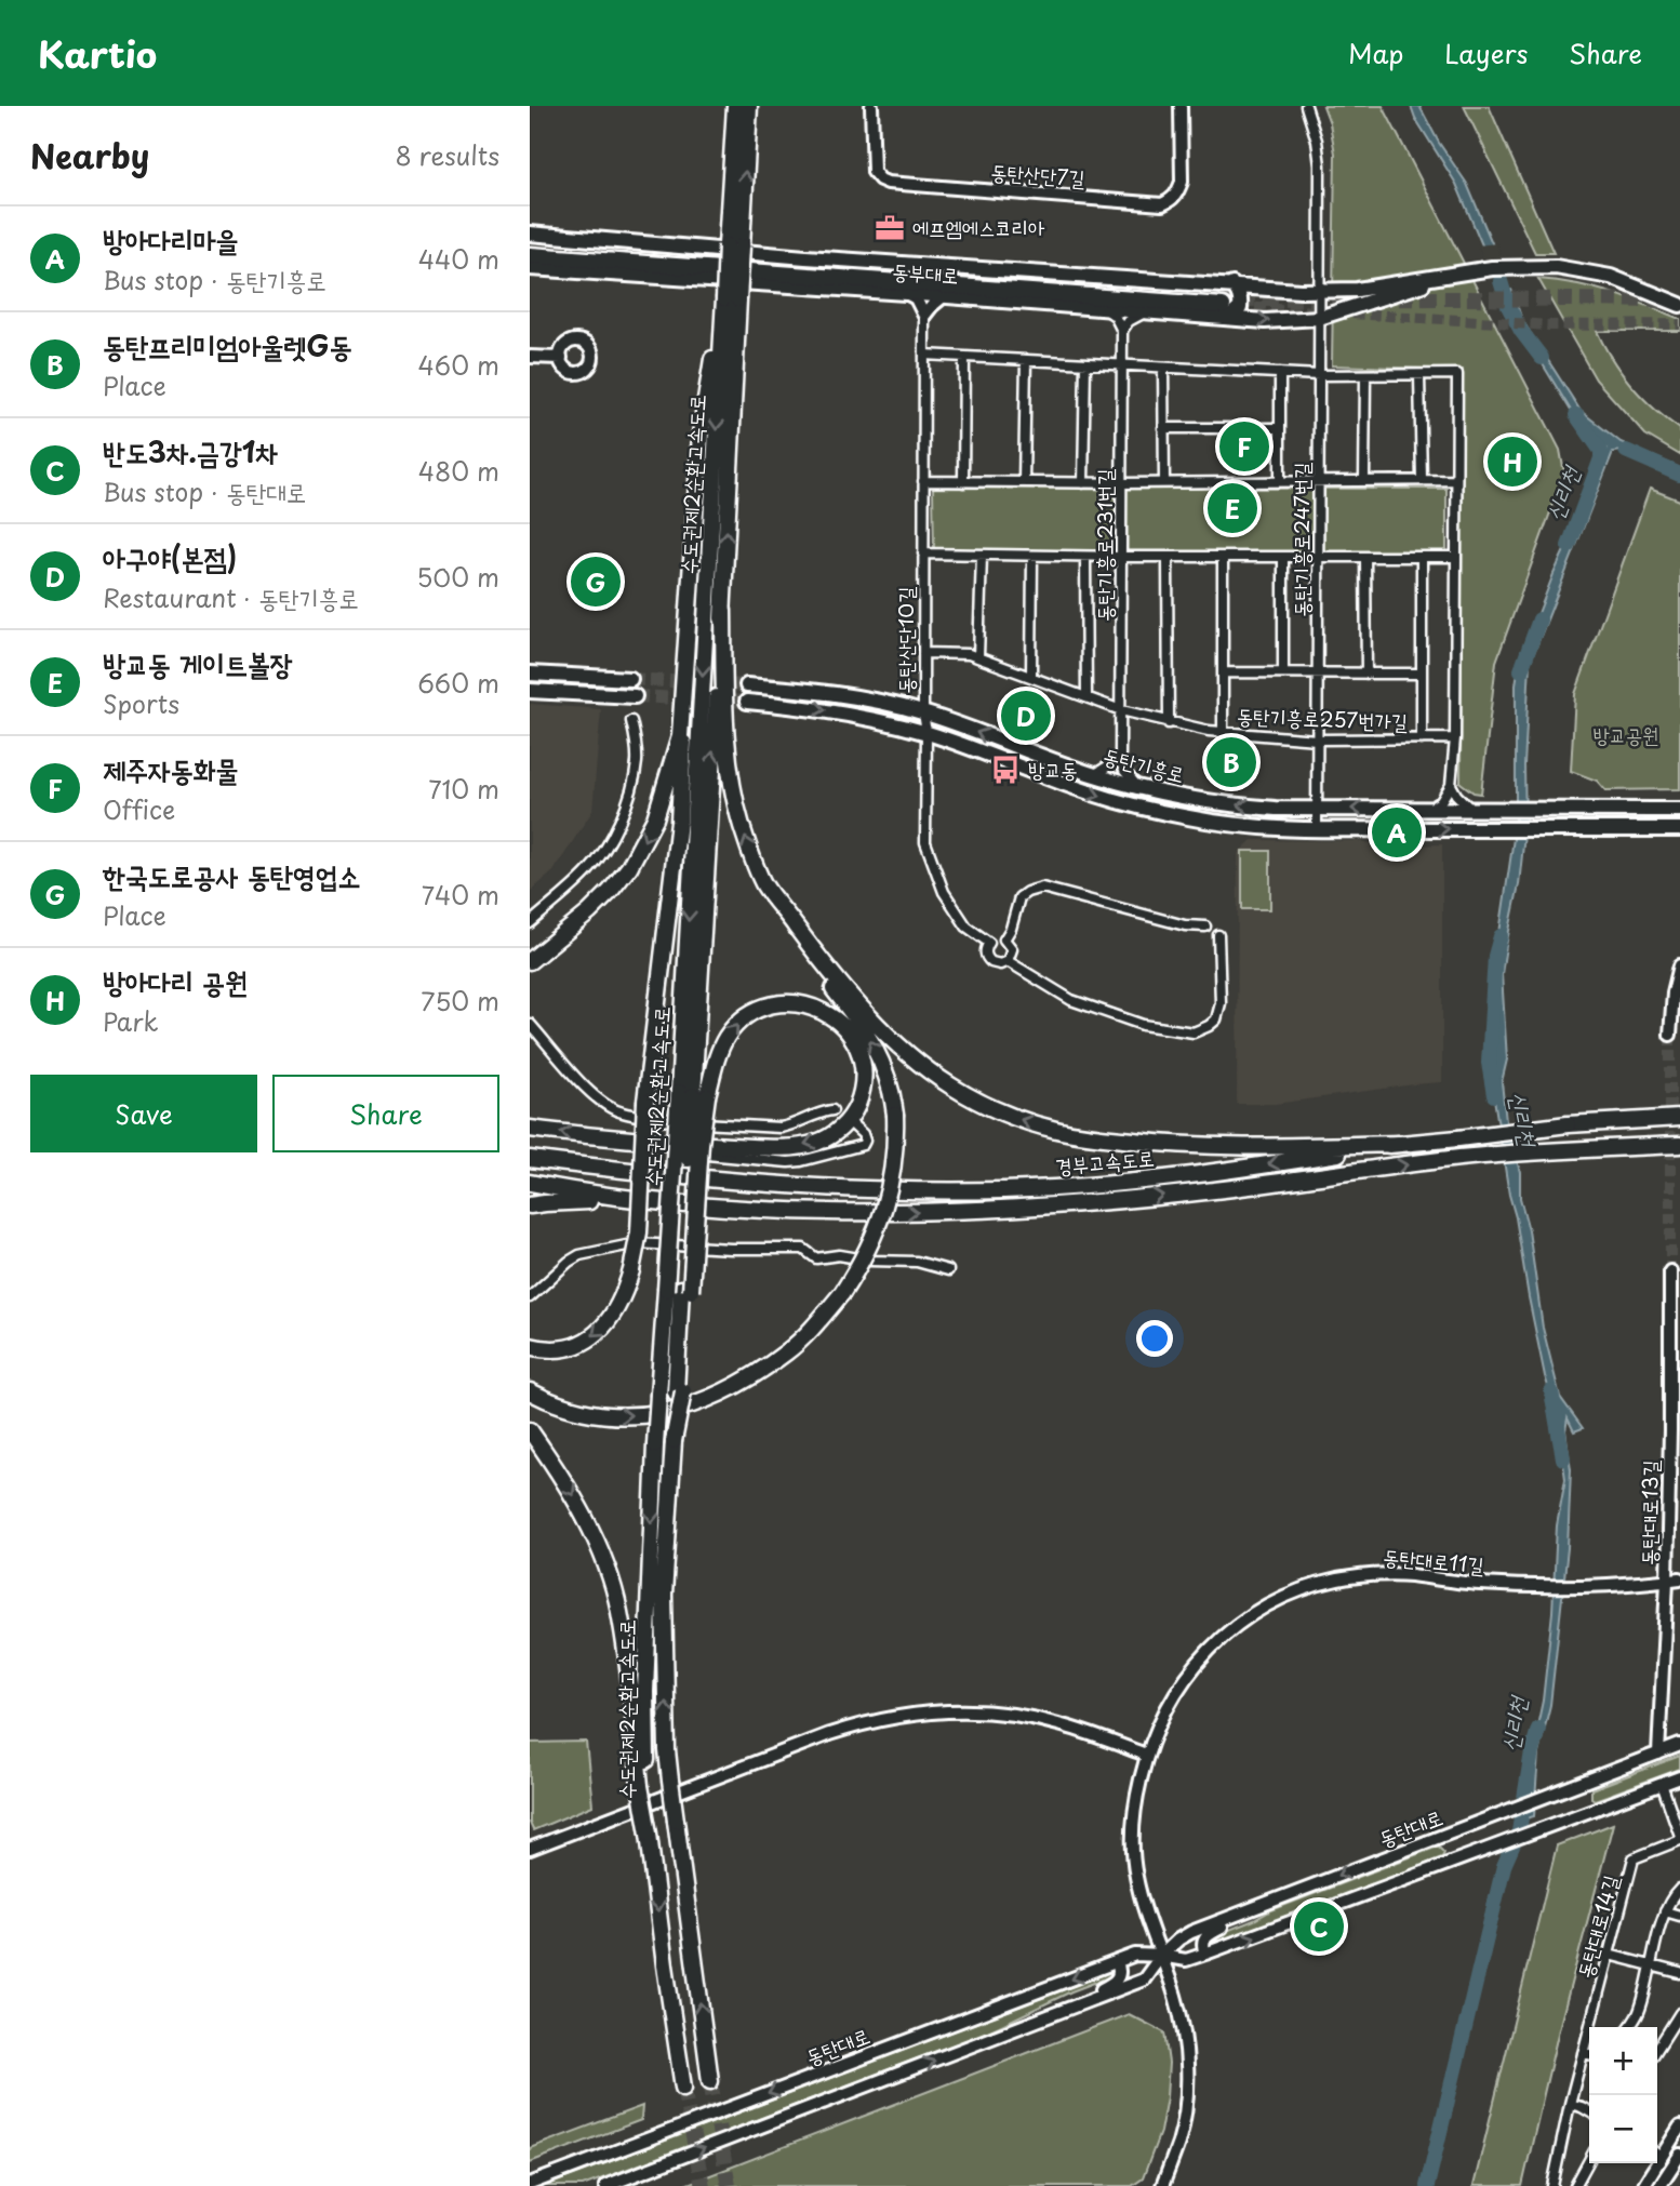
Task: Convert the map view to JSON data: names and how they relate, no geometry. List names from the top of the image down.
{
  "streets": {
    "highway": ["동부대로", "수도권제2순환고속도로", "경부고속도로"],
    "main road": ["동탄기흥로"],
    "street": [
      "동탄산단7길",
      "동탄기흥로247번길",
      "동탄기흥로231번길",
      "동탄산단10길",
      "동탄기흥로257번가길",
      "동탄대로13길",
      "동탄대로11길",
      "동탄대로",
      "동탄대로14길"
    ]
  },
  "crossings": [
    ["동부대로", "동탄기흥로247번길"],
    ["동탄기흥로247번길", "동탄기흥로257번가길"],
    ["동탄기흥로247번길", "동탄기흥로"],
    ["동탄기흥로231번길", "동탄기흥로257번가길"],
    ["동탄산단10길", "동탄기흥로257번가길"],
    ["동탄산단10길", "동탄기흥로"],
    ["동탄대로13길", "동탄대로11길"],
    ["동탄대로13길", "동탄대로"],
    ["동탄대로11길", "동탄대로"],
    ["동탄대로", "동탄대로14길"]
  ],
  "water": ["신리천"],
  "parks": ["방교공원"],
  "places": {
    "office": ["에프엠에스코리아"],
    "bus stop": ["방교동"]
  },
  "page": {
    "header": "Kartio",
    "nav": ["Map", "Layers", "Share"],
    "heading": ["Nearby", "8 results"],
    "list": [
      {
        "mark": "A",
        "name": "방아다리마을",
        "note": "Bus stop · 동탄기흥로",
        "value": "440 m"
      },
      {
        "mark": "B",
        "name": "동탄프리미엄아울렛G동",
        "note": "Place",
        "value": "460 m"
      },
      {
        "mark": "C",
        "name": "반도3차.금강1차",
        "note": "Bus stop · 동탄대로",
        "value": "480 m"
      },
      {
        "mark": "D",
        "name": "아구야(본점)",
        "note": "Restaurant · 동탄기흥로",
        "value": "500 m"
      },
      {
        "mark": "E",
        "name": "방교동 게이트볼장",
        "note": "Sports",
        "value": "660 m"
      },
      {
        "mark": "F",
        "name": "제주자동화물",
        "note": "Office",
        "value": "710 m"
      },
      {
        "mark": "G",
        "name": "한국도로공사 동탄영업소",
        "note": "Place",
        "value": "740 m"
      },
      {
        "mark": "H",
        "name": "방아다리 공원",
        "note": "Park",
        "value": "750 m"
      }
    ],
    "pins": [
      "F",
      "H",
      "E",
      "G",
      "D",
      "B",
      "A",
      "C"
    ],
    "buttons": ["Save", "Share"],
    "map_buttons": ["+", "−"]
  }
}
